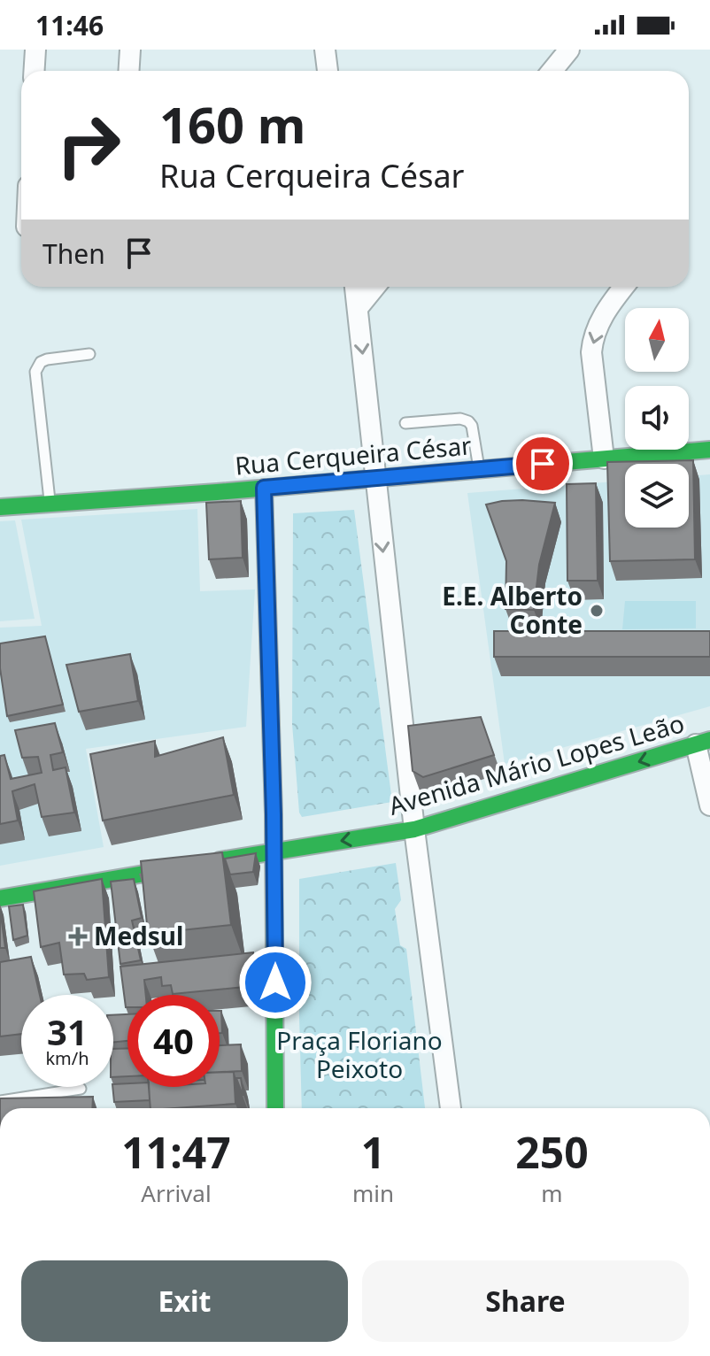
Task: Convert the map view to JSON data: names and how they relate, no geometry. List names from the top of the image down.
{
  "streets": {
    "street": ["Rua Cerqueira César", "Avenida Mário Lopes Leão"]
  },
  "one_way": ["Avenida Mário Lopes Leão"],
  "parks": ["Praça Floriano Peixoto"],
  "places": {
    "other": ["E.E. Alberto Conte"],
    "health": ["Medsul"]
  },
  "north": "top",
  "page": {
    "status": "11:46",
    "turn": ["160 m", "Rua Cerqueira César"],
    "then": "Then",
    "speed": "31 km/h",
    "limit": "40",
    "eta": [
      "11:47",
      "Arrival",
      "1",
      "min",
      "250",
      "m"
    ],
    "buttons": ["Exit", "Share"]
  }
}
